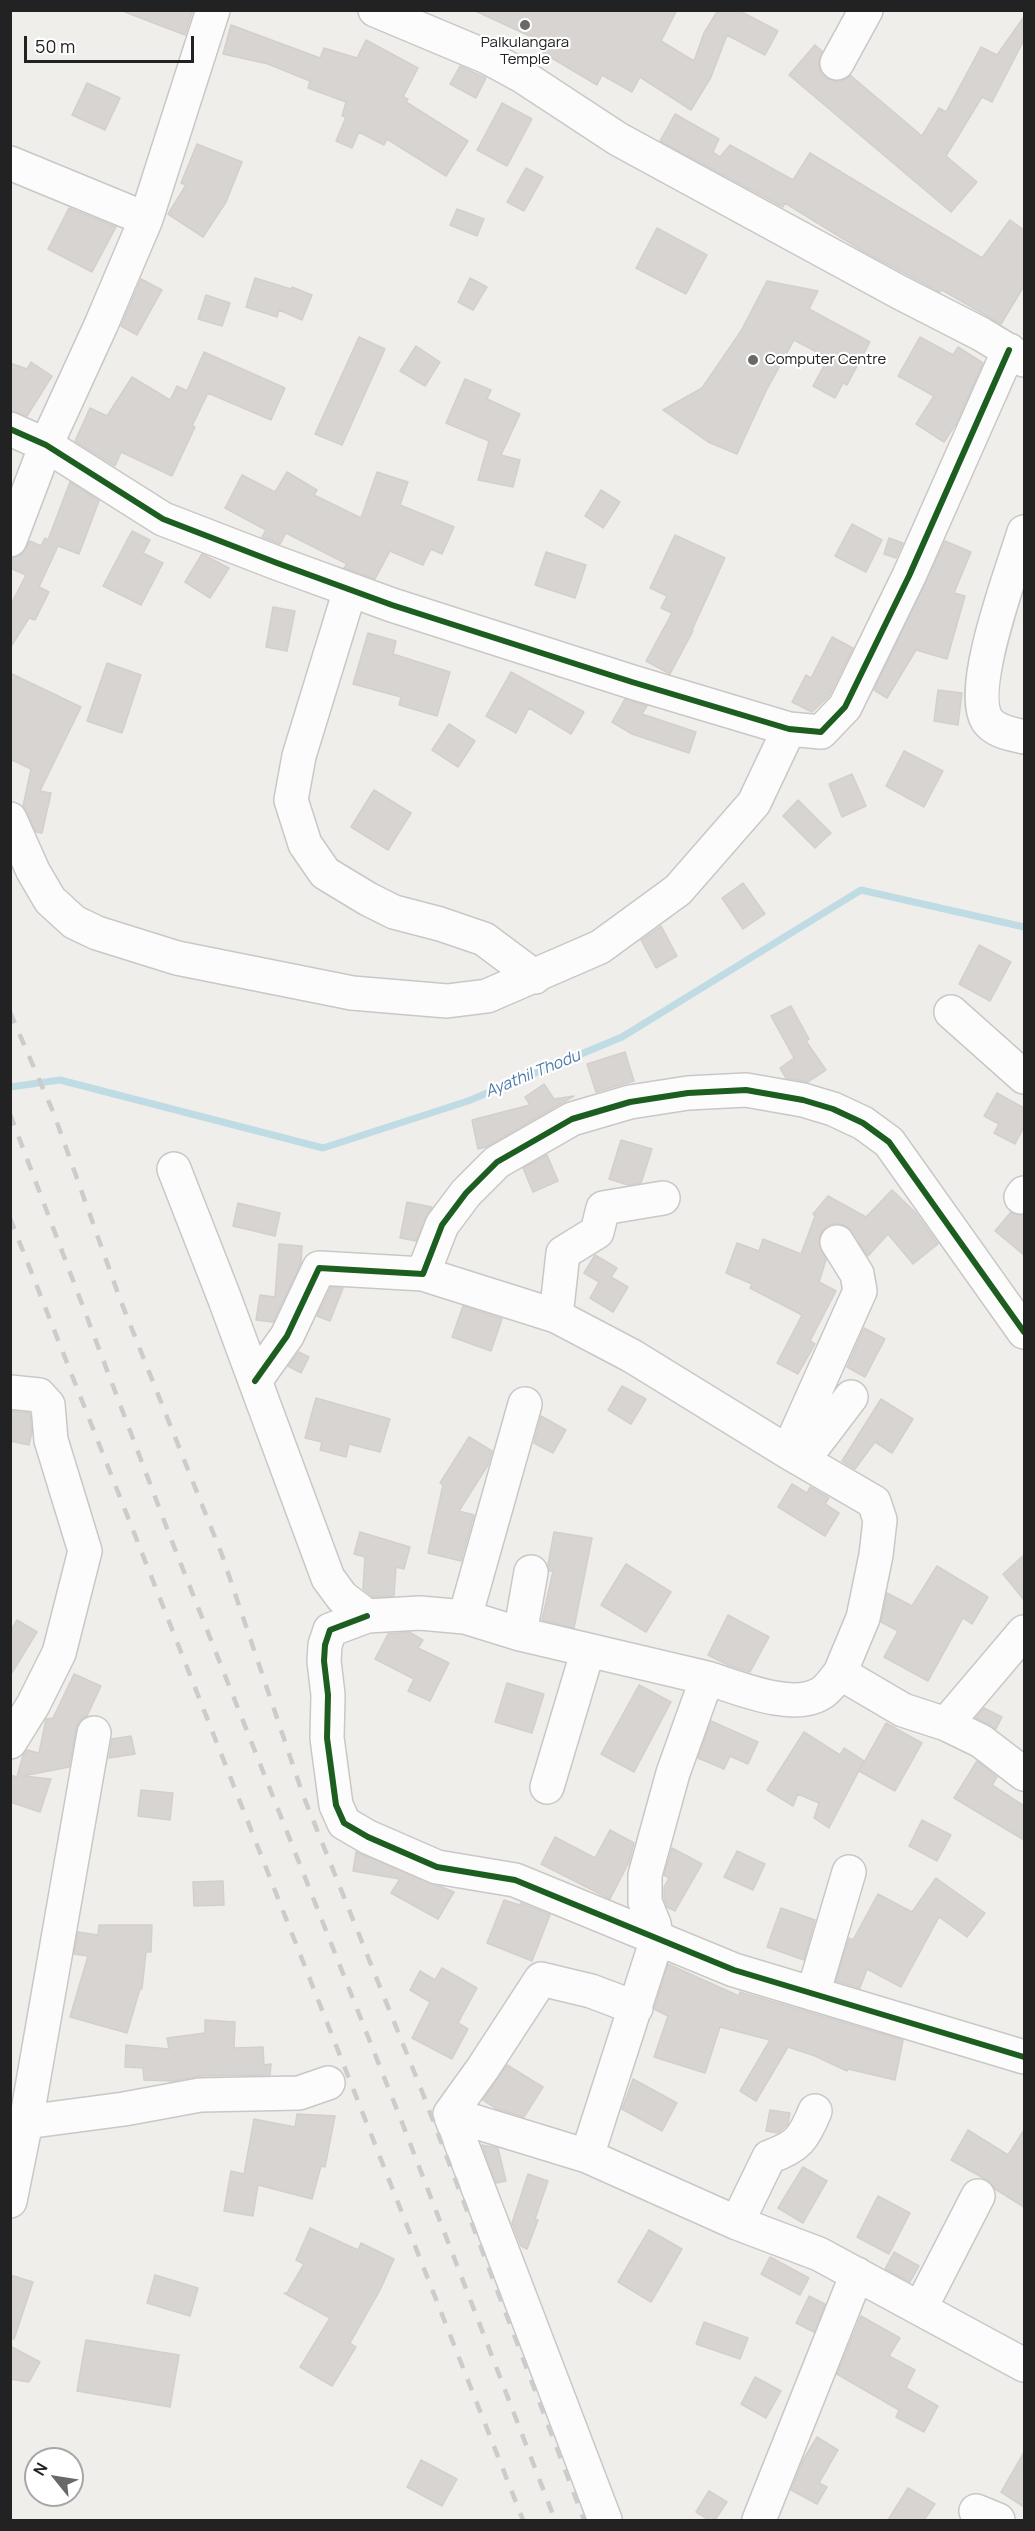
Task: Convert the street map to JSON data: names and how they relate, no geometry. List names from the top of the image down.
{
  "water": ["Ayathil Thodu"],
  "places": ["Palkulangara Temple", "Computer Centre"],
  "scale_bar": "50 m",
  "north": "top left"
}
